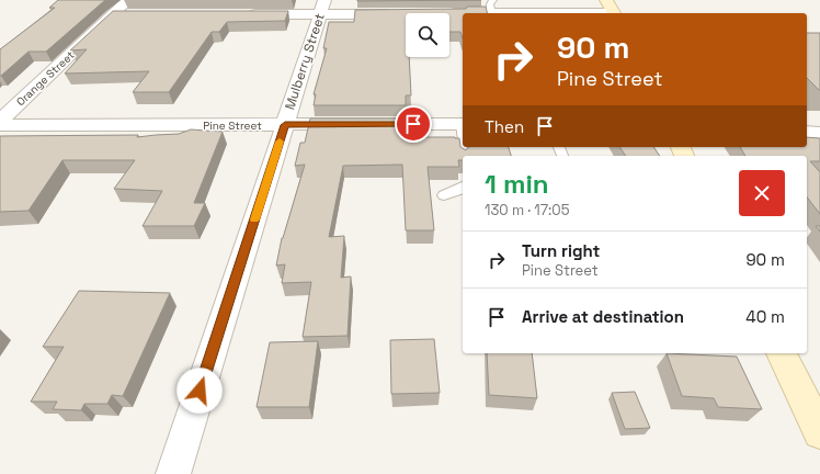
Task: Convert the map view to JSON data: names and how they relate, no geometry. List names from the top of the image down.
{
  "streets": {
    "street": ["Mulberry Street", "Orange Street", "Pine Street"]
  },
  "crossings": [
    ["Mulberry Street", "Pine Street"]
  ],
  "page": {
    "turn": ["90 m", "Pine Street"],
    "then": "Then",
    "heading": ["1 min", "130 m · 17:05"],
    "list": [
      {
        "name": "Turn right",
        "note": "Pine Street",
        "value": "90 m"
      },
      {
        "name": "Arrive at destination",
        "value": "40 m"
      }
    ]
  }
}
